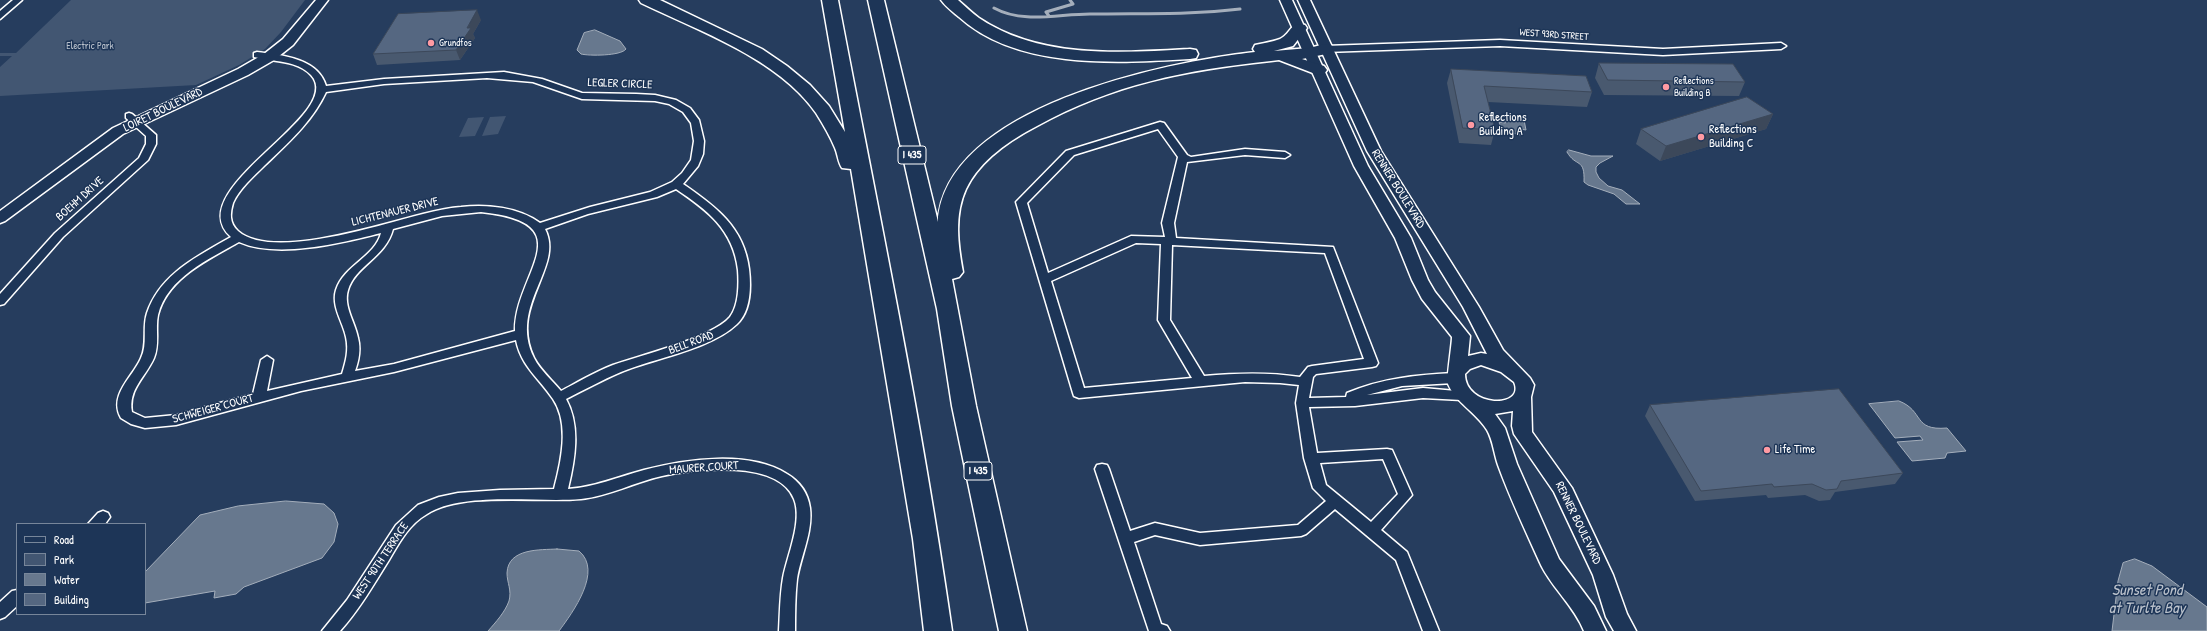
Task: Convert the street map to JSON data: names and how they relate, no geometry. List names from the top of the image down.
{
  "streets": {
    "highway": ["I 435"],
    "main road": ["LOIRET BOULEVARD", "RENNER BOULEVARD"],
    "street": [
      "WEST 93RD STREET",
      "LEGLER CIRCLE",
      "BOEHM DRIVE",
      "LICHTENAUER DRIVE",
      "BELL ROAD",
      "SCHWEIGER COURT",
      "MAURER COURT",
      "WEST 90TH TERRACE"
    ]
  },
  "crossings": [
    ["WEST 93RD STREET", "RENNER BOULEVARD"],
    ["LEGLER CIRCLE", "LICHTENAUER DRIVE"],
    ["LEGLER CIRCLE", "BELL ROAD"],
    ["LOIRET BOULEVARD", "BOEHM DRIVE"],
    ["LICHTENAUER DRIVE", "SCHWEIGER COURT"],
    ["MAURER COURT", "WEST 90TH TERRACE"]
  ],
  "water": ["Sunset Pond at Turlte Bay"],
  "parks": ["Electric Park"],
  "places": [
    "Grundfos",
    "Reflections Building B",
    "Reflections Building A",
    "Reflections Building C",
    "Life Time"
  ],
  "legend": [
    "Road",
    "Park",
    "Water",
    "Building"
  ]
}
